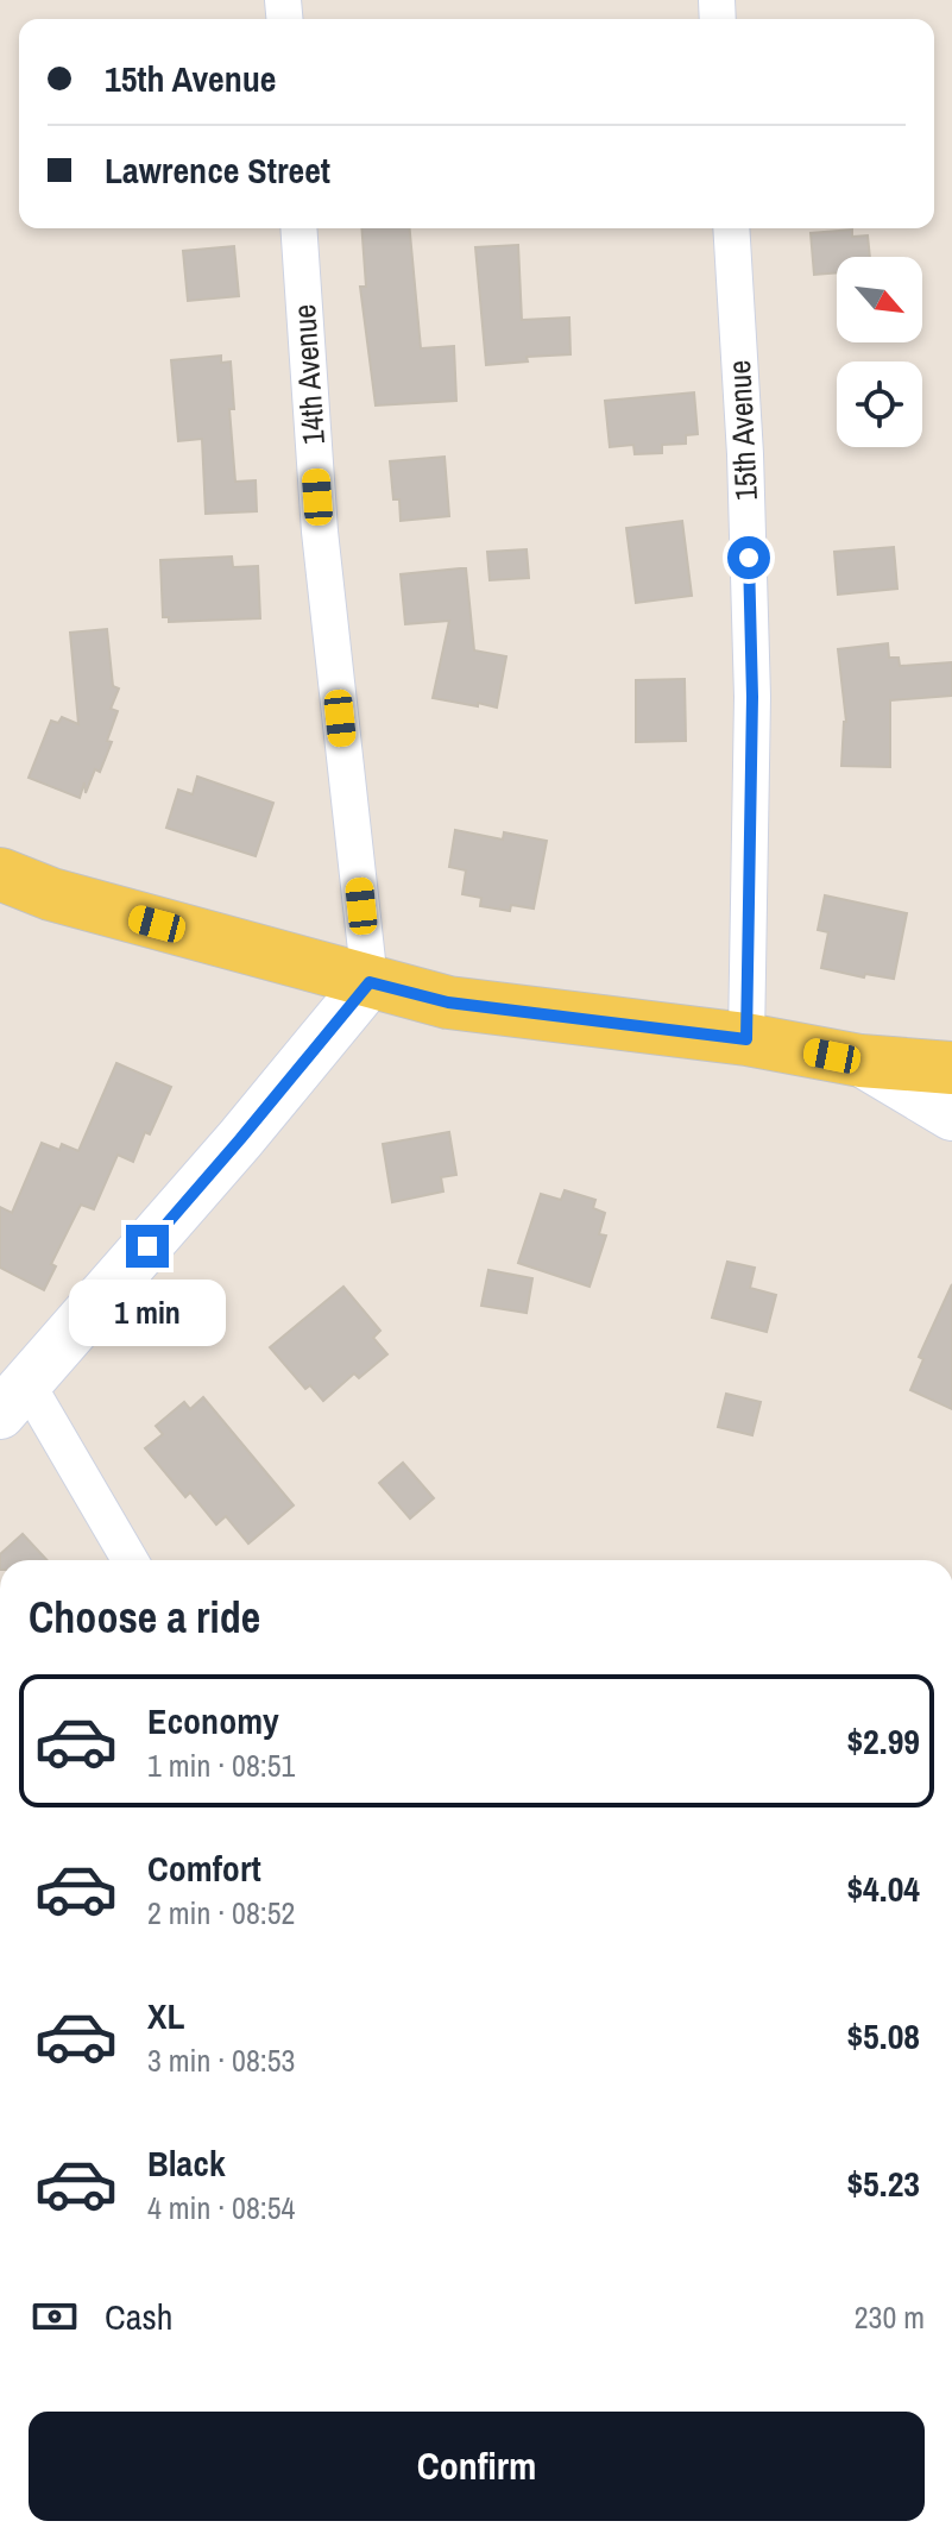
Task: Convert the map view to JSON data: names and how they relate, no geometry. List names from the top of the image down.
{
  "streets": {
    "street": ["14th Avenue", "15th Avenue"]
  },
  "north": "bottom right",
  "page": {
    "banner": ["15th Avenue", "Lawrence Street"],
    "bubble": "1 min",
    "heading": "Choose a ride",
    "list": [
      {
        "name": "Economy",
        "note": "1 min · 08:51",
        "value": "$2.99"
      },
      {
        "name": "Comfort",
        "note": "2 min · 08:52",
        "value": "$4.04"
      },
      {
        "name": "XL",
        "note": "3 min · 08:53",
        "value": "$5.08"
      },
      {
        "name": "Black",
        "note": "4 min · 08:54",
        "value": "$5.23"
      }
    ],
    "pay": ["Cash", "230 m"],
    "buttons": "Confirm"
  }
}
